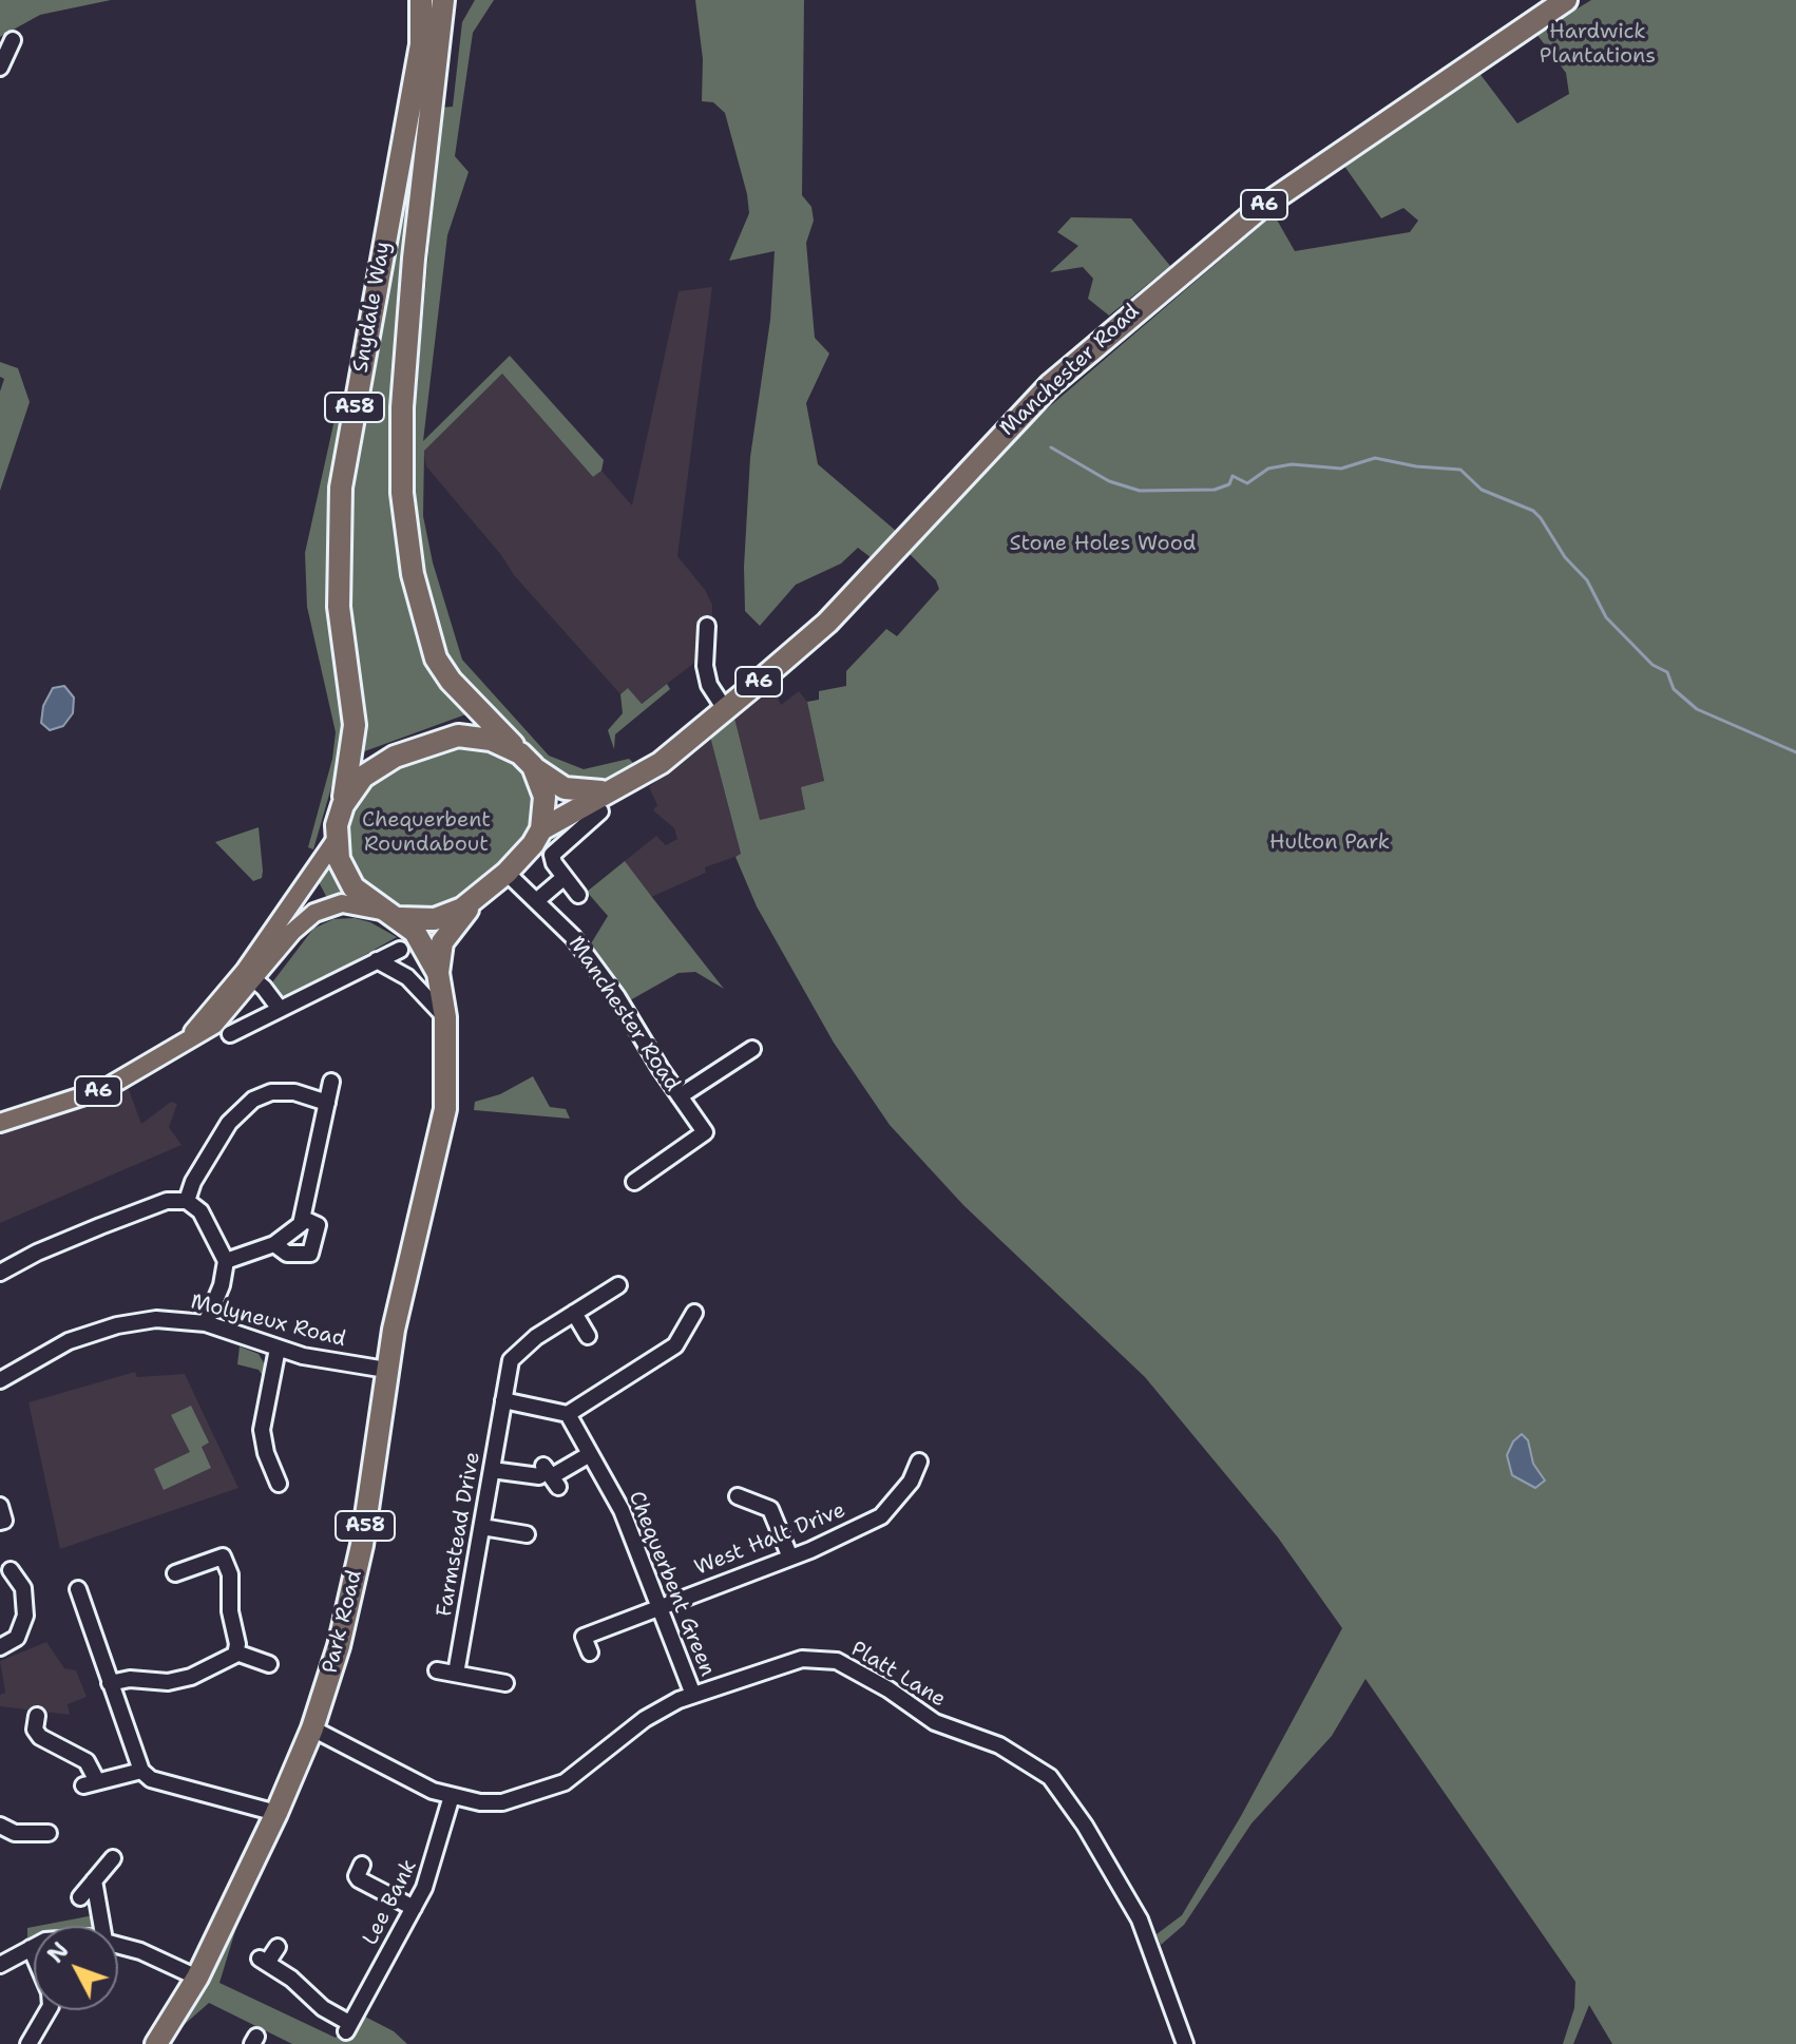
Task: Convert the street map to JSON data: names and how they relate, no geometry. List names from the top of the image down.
{
  "streets": {
    "highway": [
      "A6",
      "Snydale Way",
      "Manchester Road",
      "A58",
      "Park Road"
    ],
    "street": [
      "Molyneux Road",
      "Farmstead Drive",
      "West Halt Drive",
      "Chequerbent Green",
      "Platt Lane",
      "Lee Bank"
    ]
  },
  "crossings": [
    ["A6", "Snydale Way"],
    ["A6", "Manchester Road"],
    ["A6", "A58"],
    ["A6", "Park Road"],
    ["Snydale Way", "Manchester Road"],
    ["Snydale Way", "A58"],
    ["Snydale Way", "Park Road"],
    ["Manchester Road", "A58"],
    ["Manchester Road", "Park Road"],
    ["A58", "Park Road"],
    ["Molyneux Road", "Park Road"],
    ["West Halt Drive", "Chequerbent Green"],
    ["Chequerbent Green", "Platt Lane"],
    ["Park Road", "Platt Lane"],
    ["Platt Lane", "Lee Bank"]
  ],
  "parks": [
    "Hardwick Plantations",
    "Stone Holes Wood",
    "Chequerbent Roundabout",
    "Hulton Park"
  ],
  "north": "top left"
}
